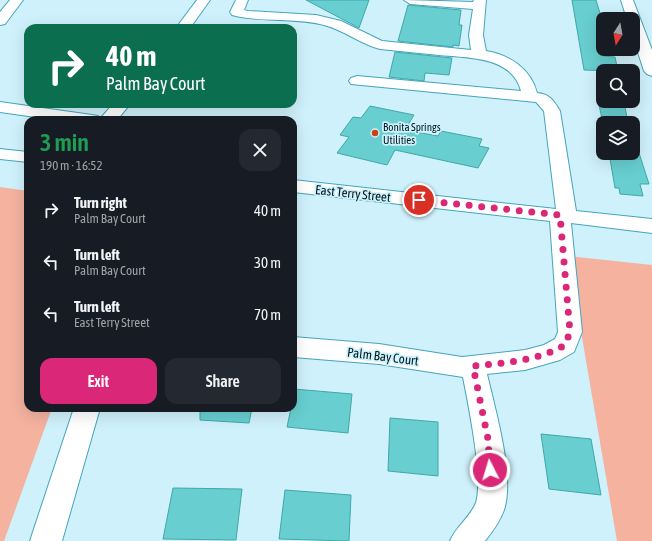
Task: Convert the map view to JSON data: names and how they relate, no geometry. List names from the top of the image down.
{
  "streets": {
    "street": ["East Terry Street", "Palm Bay Court"]
  },
  "crossings": [
    ["East Terry Street", "Palm Bay Court"]
  ],
  "places": ["Bonita Springs Utilities"],
  "north": "bottom",
  "page": {
    "turn": ["40 m", "Palm Bay Court"],
    "heading": ["3 min", "190 m · 16:52"],
    "list": [
      {
        "name": "Turn right",
        "note": "Palm Bay Court",
        "value": "40 m"
      },
      {
        "name": "Turn left",
        "note": "Palm Bay Court",
        "value": "30 m"
      },
      {
        "name": "Turn left",
        "note": "East Terry Street",
        "value": "70 m"
      }
    ],
    "buttons": ["Exit", "Share"]
  }
}
